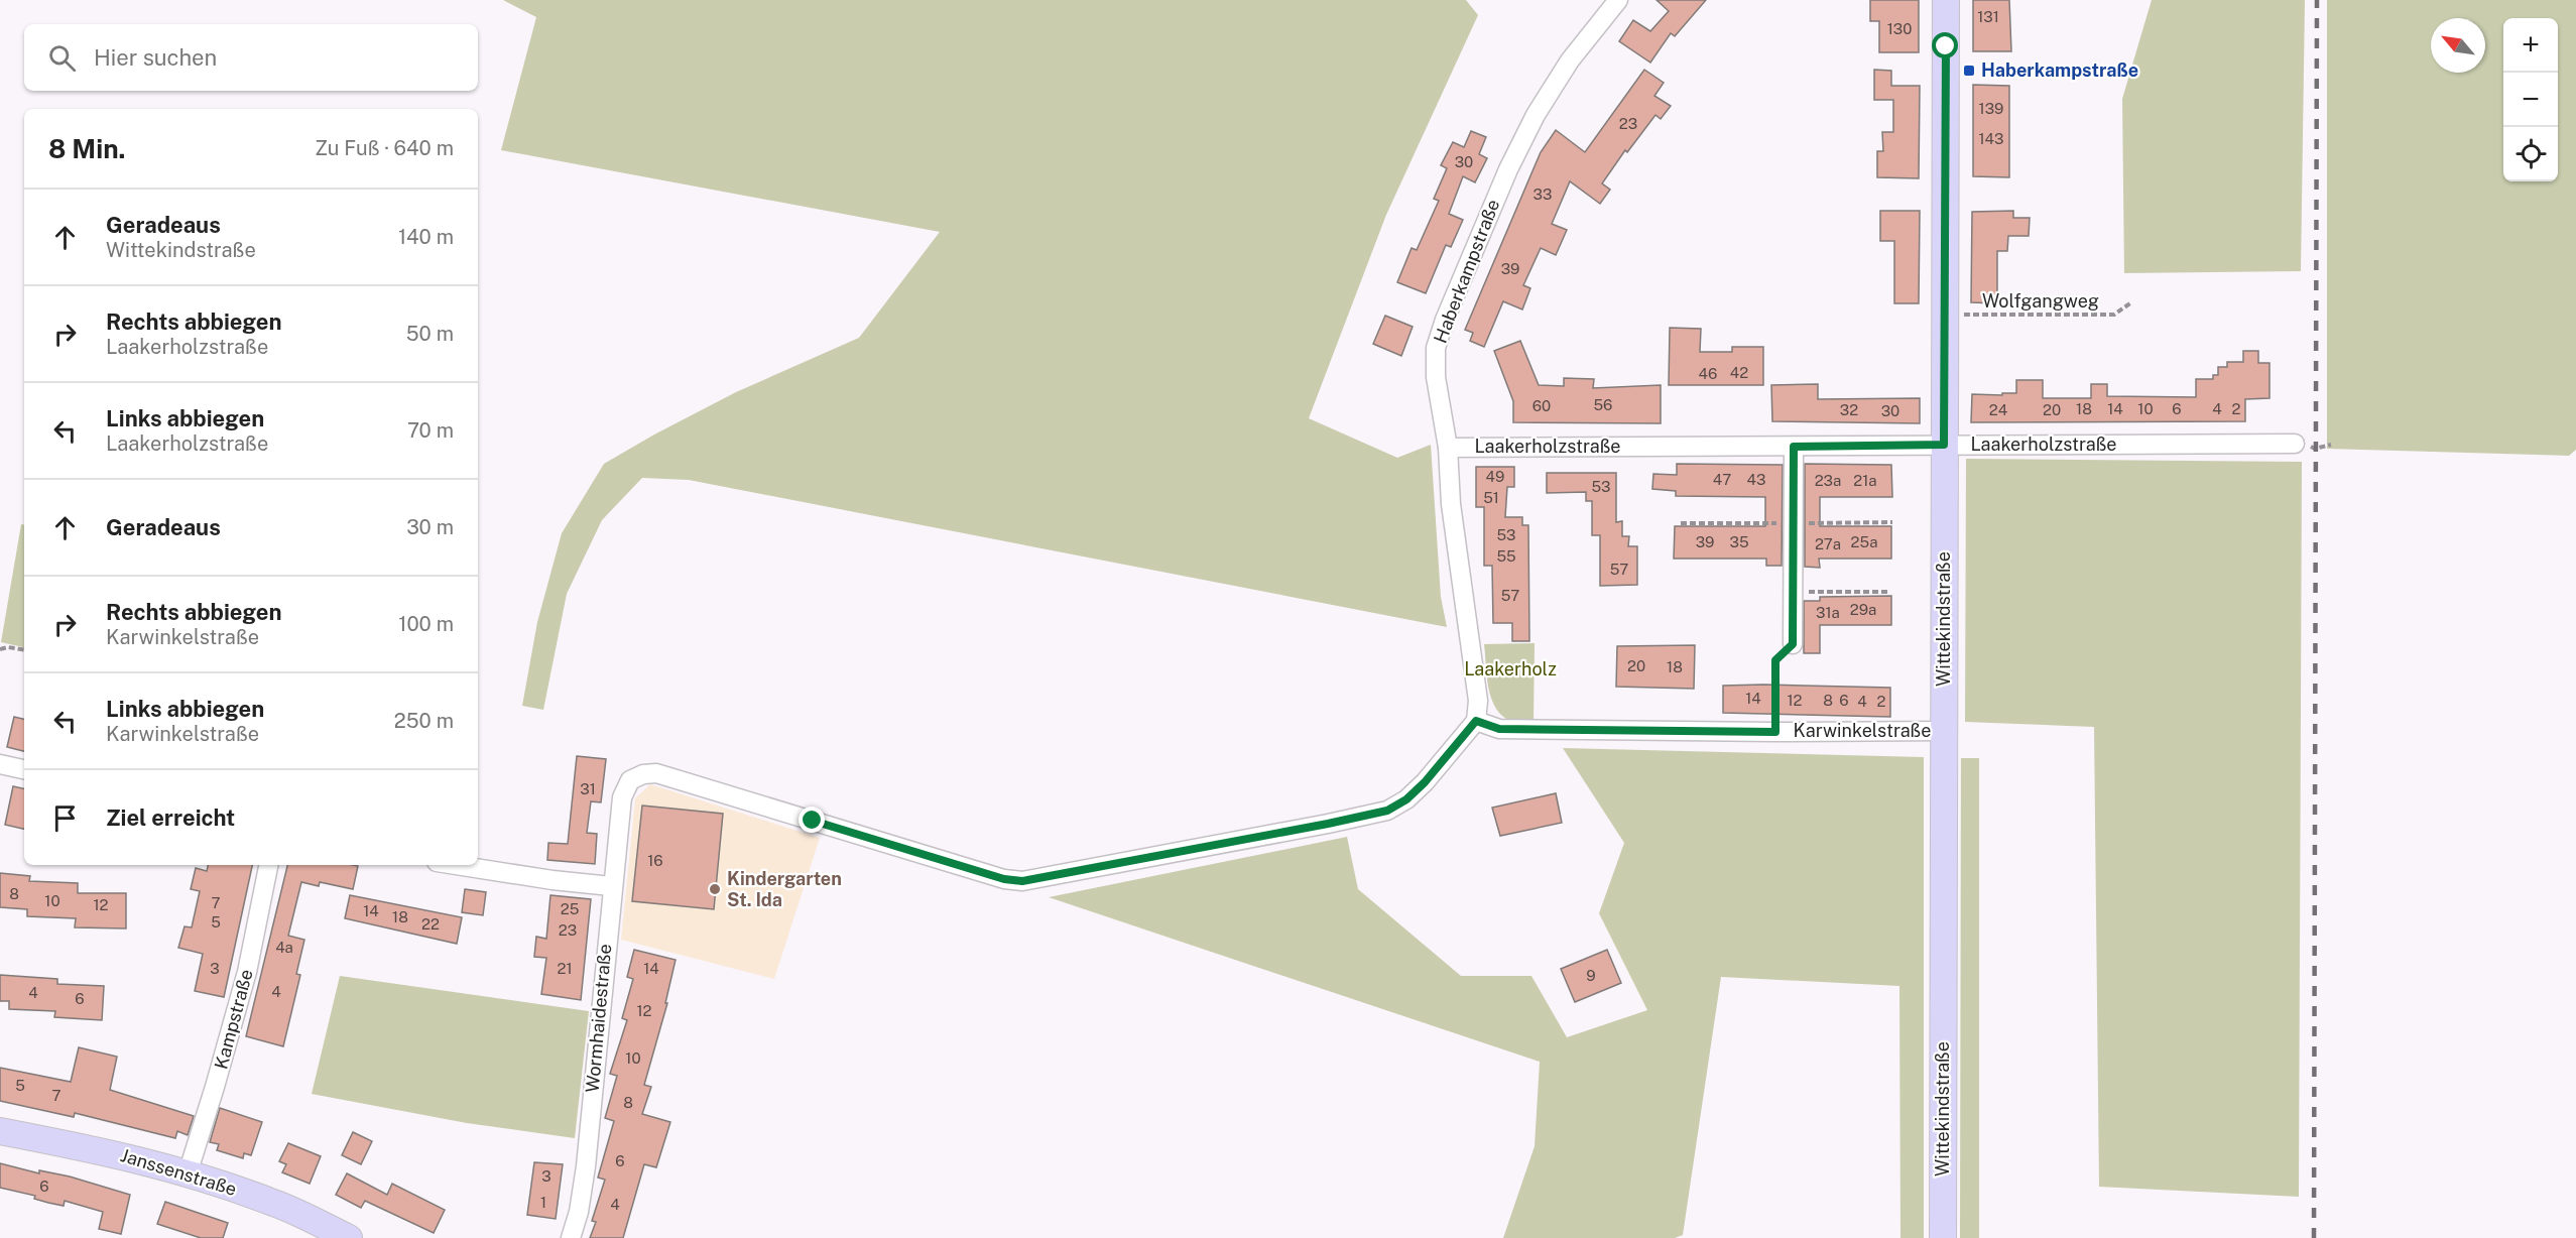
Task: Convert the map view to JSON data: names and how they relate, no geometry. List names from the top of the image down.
{
  "streets": {
    "main road": ["Wittekindstraße", "Janssenstraße"],
    "street": [
      "Haberkampstraße",
      "Laakerholzstraße",
      "Karwinkelstraße",
      "Wormhaidestraße",
      "Kampstraße"
    ],
    "path": ["Wolfgangweg"]
  },
  "crossings": [
    ["Haberkampstraße", "Laakerholzstraße"],
    ["Haberkampstraße", "Karwinkelstraße"],
    ["Haberkampstraße", "Wormhaidestraße"],
    ["Wolfgangweg", "Wittekindstraße"],
    ["Laakerholzstraße", "Wittekindstraße"],
    ["Wittekindstraße", "Karwinkelstraße"],
    ["Karwinkelstraße", "Wormhaidestraße"],
    ["Kampstraße", "Janssenstraße"]
  ],
  "parks": ["Laakerholz"],
  "places": {
    "transit": ["Haberkampstraße"],
    "other": ["Kindergarten St. Ida"]
  },
  "house_numbers": [
    "131",
    "130",
    "139",
    "23",
    "143",
    "30",
    "33",
    "39",
    "42",
    "46",
    "56",
    "60",
    "18",
    "14",
    "10",
    "6",
    "4",
    "2",
    "32",
    "24",
    "20",
    "30",
    "49",
    "47",
    "43",
    "23a",
    "21a",
    "53",
    "51",
    "53",
    "39",
    "35",
    "25a",
    "27a",
    "55",
    "57",
    "57",
    "29a",
    "31a",
    "20",
    "18",
    "14",
    "12",
    "8",
    "6",
    "4",
    "2",
    "31",
    "16",
    "8",
    "10",
    "7",
    "12",
    "25",
    "14",
    "18",
    "5",
    "22",
    "23",
    "4a",
    "3",
    "21",
    "14",
    "9",
    "4",
    "4",
    "6",
    "12",
    "10",
    "5",
    "7",
    "8",
    "6",
    "3",
    "6",
    "1",
    "4"
  ],
  "north": "top left",
  "page": {
    "map_buttons": ["+", "−"],
    "search": "Hier suchen",
    "heading": ["8 Min.", "Zu Fuß · 640 m"],
    "list": [
      ["Geradeaus", "Wittekindstraße", "140 m"],
      ["Rechts abbiegen", "Laakerholzstraße", "50 m"],
      ["Links abbiegen", "Laakerholzstraße", "70 m"],
      ["Geradeaus", "30 m"],
      ["Rechts abbiegen", "Karwinkelstraße", "100 m"],
      ["Links abbiegen", "Karwinkelstraße", "250 m"],
      "Ziel erreicht"
    ]
  }
}
